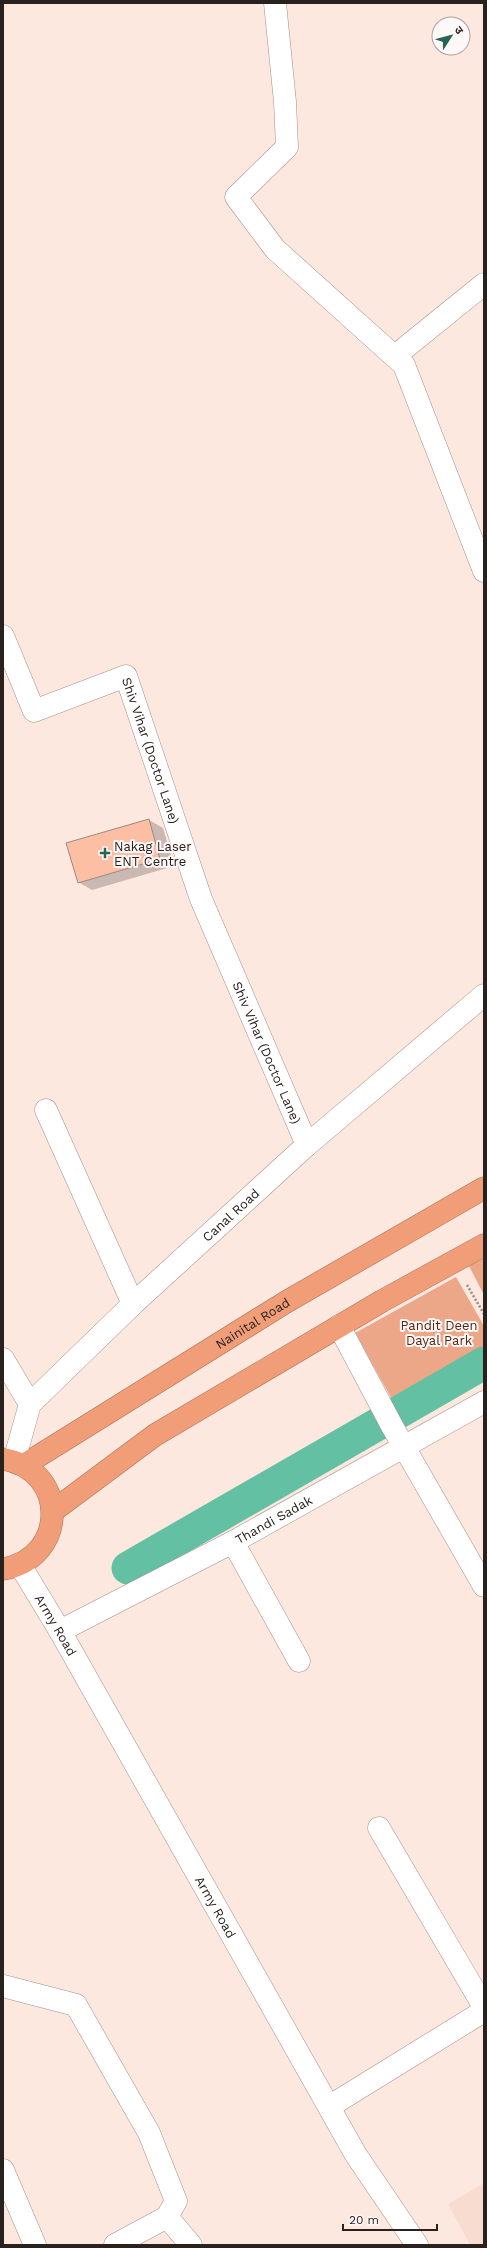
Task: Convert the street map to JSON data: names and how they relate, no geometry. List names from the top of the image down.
{
  "streets": {
    "highway": ["Nainital Road"],
    "street": [
      "Shiv Vihar (Doctor Lane)",
      "Canal Road",
      "Thandi Sadak",
      "Army Road"
    ]
  },
  "crossings": [
    ["Shiv Vihar (Doctor Lane)", "Canal Road"],
    ["Canal Road", "Nainital Road"],
    ["Thandi Sadak", "Army Road"]
  ],
  "parks": ["Pandit Deen Dayal Park"],
  "places": {
    "health": ["Nakag Laser ENT Centre"]
  },
  "scale_bar": "20 m",
  "north": "top right"
}
